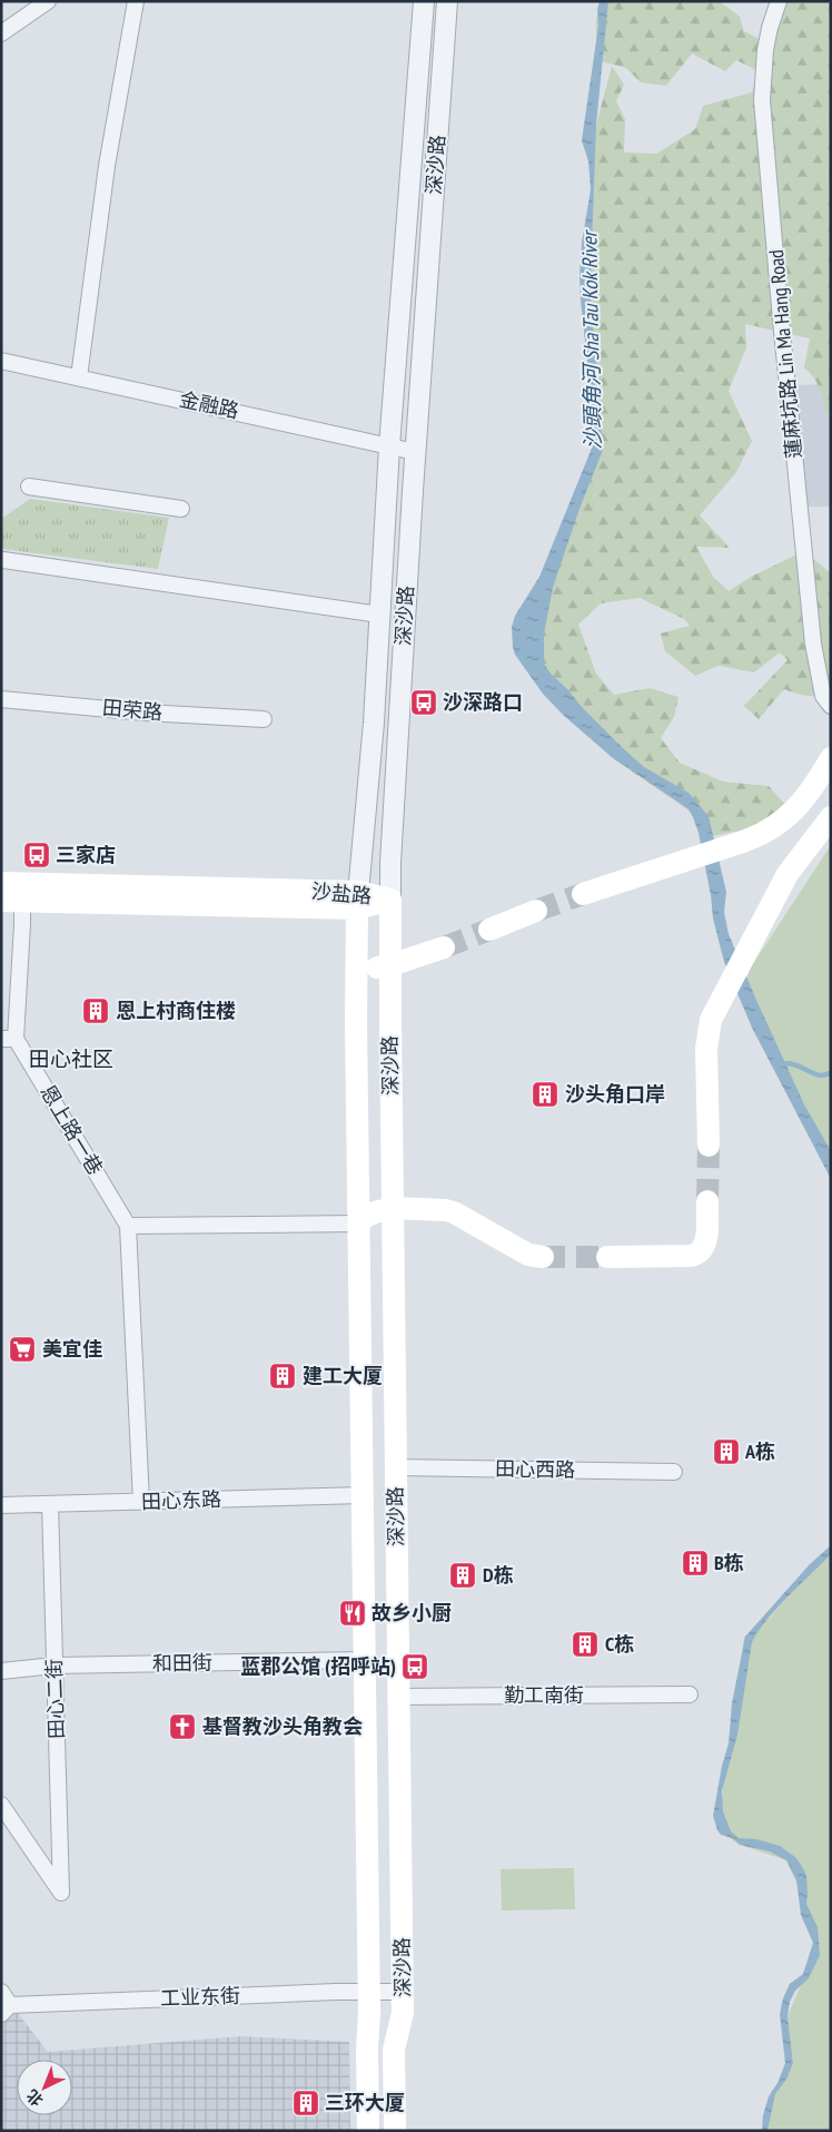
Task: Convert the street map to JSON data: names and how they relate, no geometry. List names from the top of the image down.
{
  "streets": {
    "main road": ["深沙路", "沙盐路"],
    "street": [
      "蓮麻坑路 Lin Ma Hang Road",
      "金融路",
      "田荣路",
      "恩上路一巷",
      "田心西路",
      "田心东路",
      "和田街",
      "勤工南街",
      "田心二街",
      "工业东街"
    ]
  },
  "crossings": [
    ["深沙路", "金融路"],
    ["深沙路", "沙盐路"],
    ["深沙路", "田心西路"],
    ["深沙路", "田心东路"],
    ["深沙路", "和田街"],
    ["深沙路", "勤工南街"],
    ["深沙路", "工业东街"],
    ["沙盐路", "恩上路一巷"],
    ["恩上路一巷", "田心东路"],
    ["田心东路", "田心二街"],
    ["和田街", "田心二街"]
  ],
  "districts": ["田心社区"],
  "water": ["沙頭角河 Sha Tau Kok River"],
  "places": {
    "bus stop": ["沙深路口", "三家店", "蓝郡公馆 (招呼站)"],
    "building": [
      "恩上村商住楼",
      "沙头角口岸",
      "建工大厦",
      "A栋",
      "B栋",
      "D栋",
      "C栋",
      "三环大厦"
    ],
    "supermarket": ["美宜佳"],
    "restaurant": ["故乡小厨"],
    "church": ["基督教沙头角教会"]
  },
  "north": "bottom left"
}
